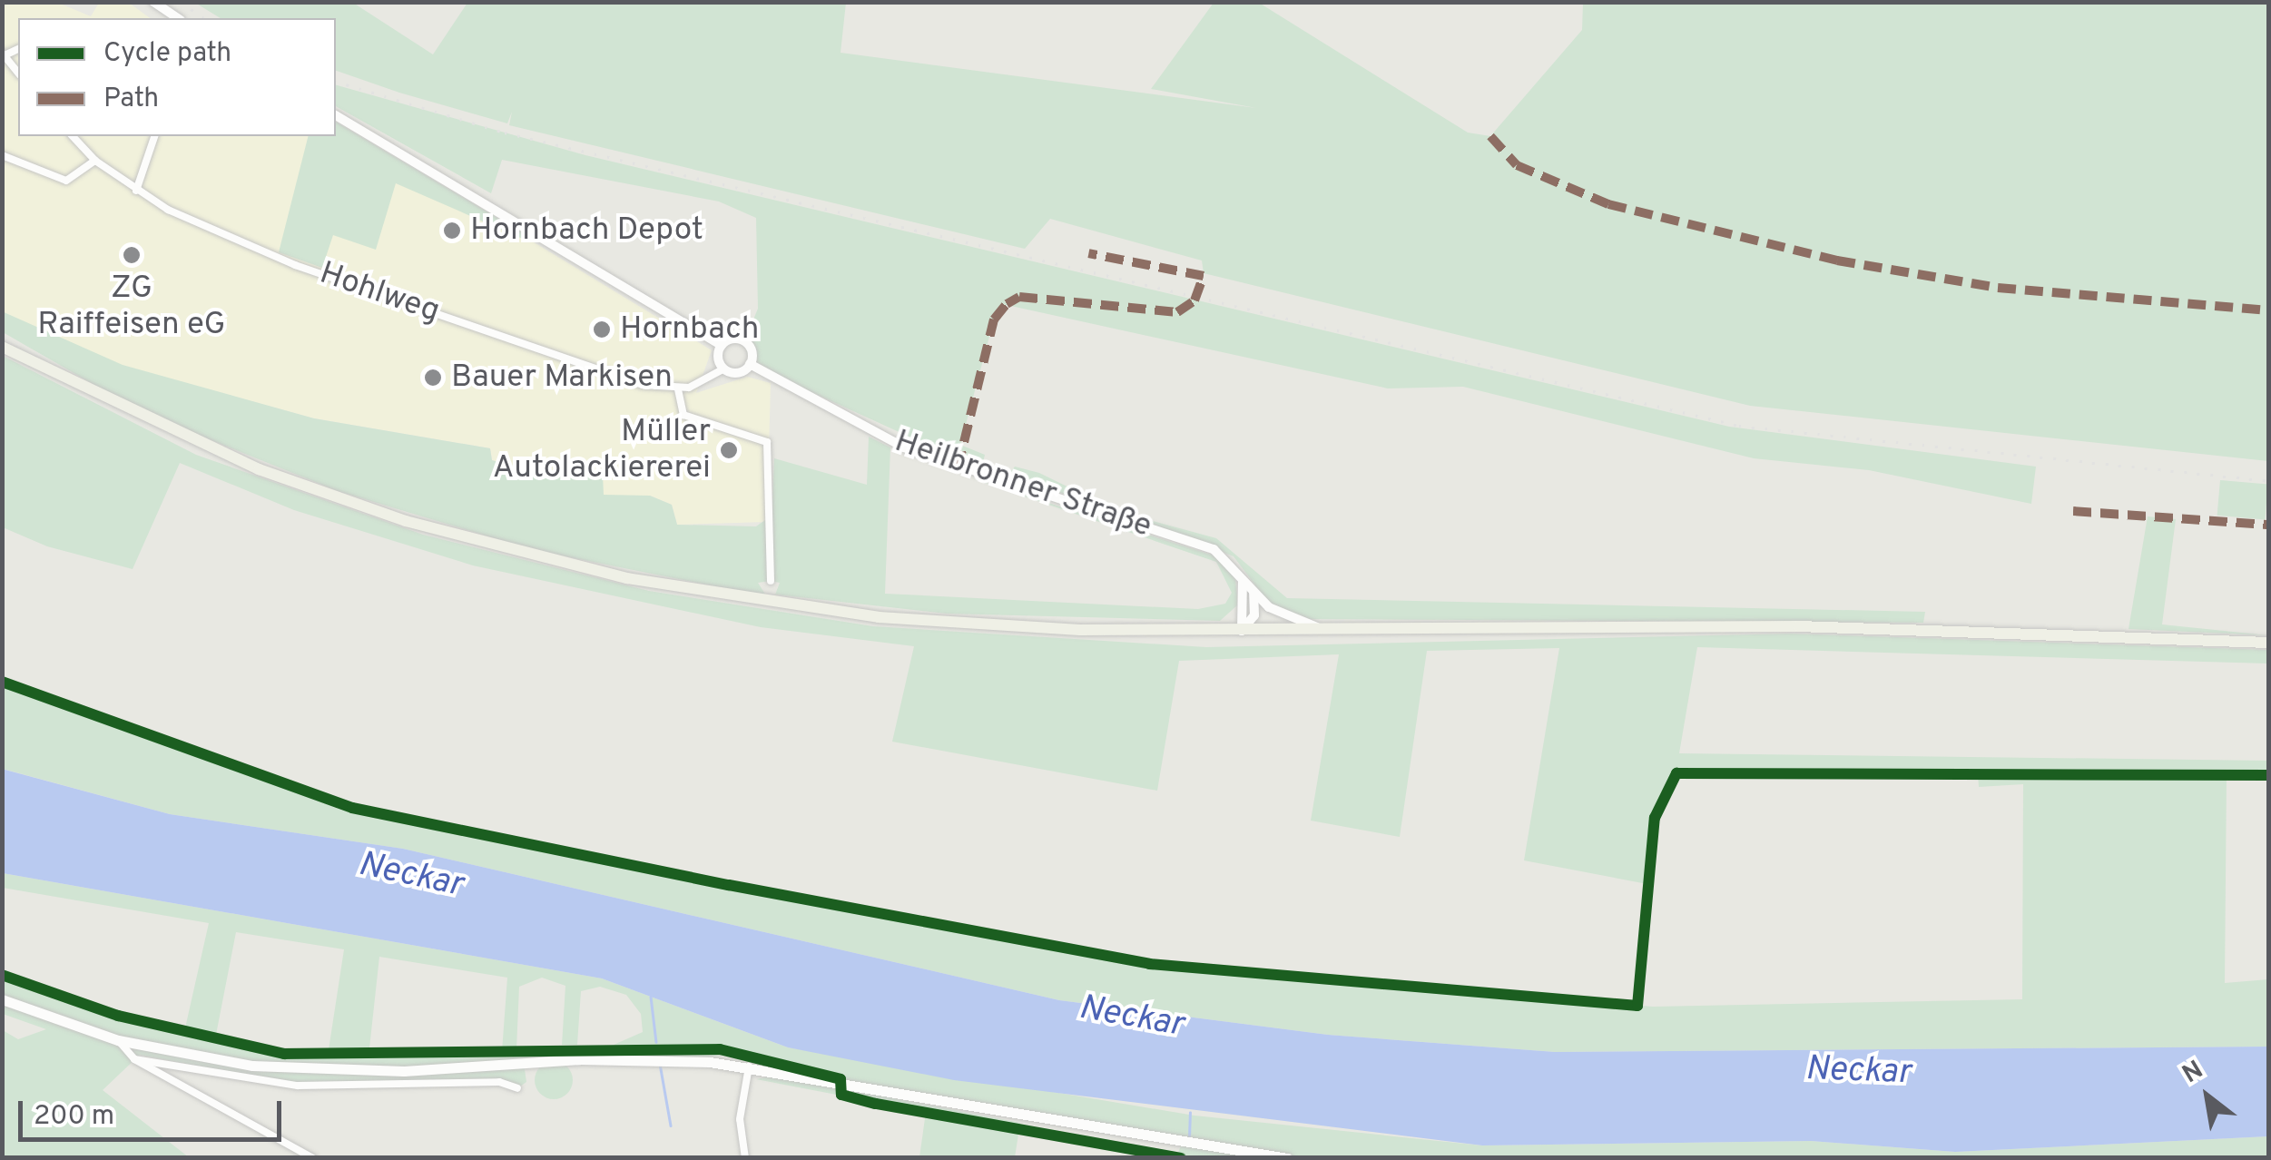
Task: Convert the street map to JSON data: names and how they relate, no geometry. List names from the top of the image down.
{
  "streets": {
    "street": ["Hohlweg", "Heilbronner Straße"]
  },
  "water": ["Neckar"],
  "places": [
    "Hornbach Depot",
    "ZG Raiffeisen eG",
    "Hornbach",
    "Bauer Markisen",
    "Müller Autolackiererei"
  ],
  "legend": ["Cycle path", "Path"],
  "scale_bar": "200 m",
  "north": "top left"
}
